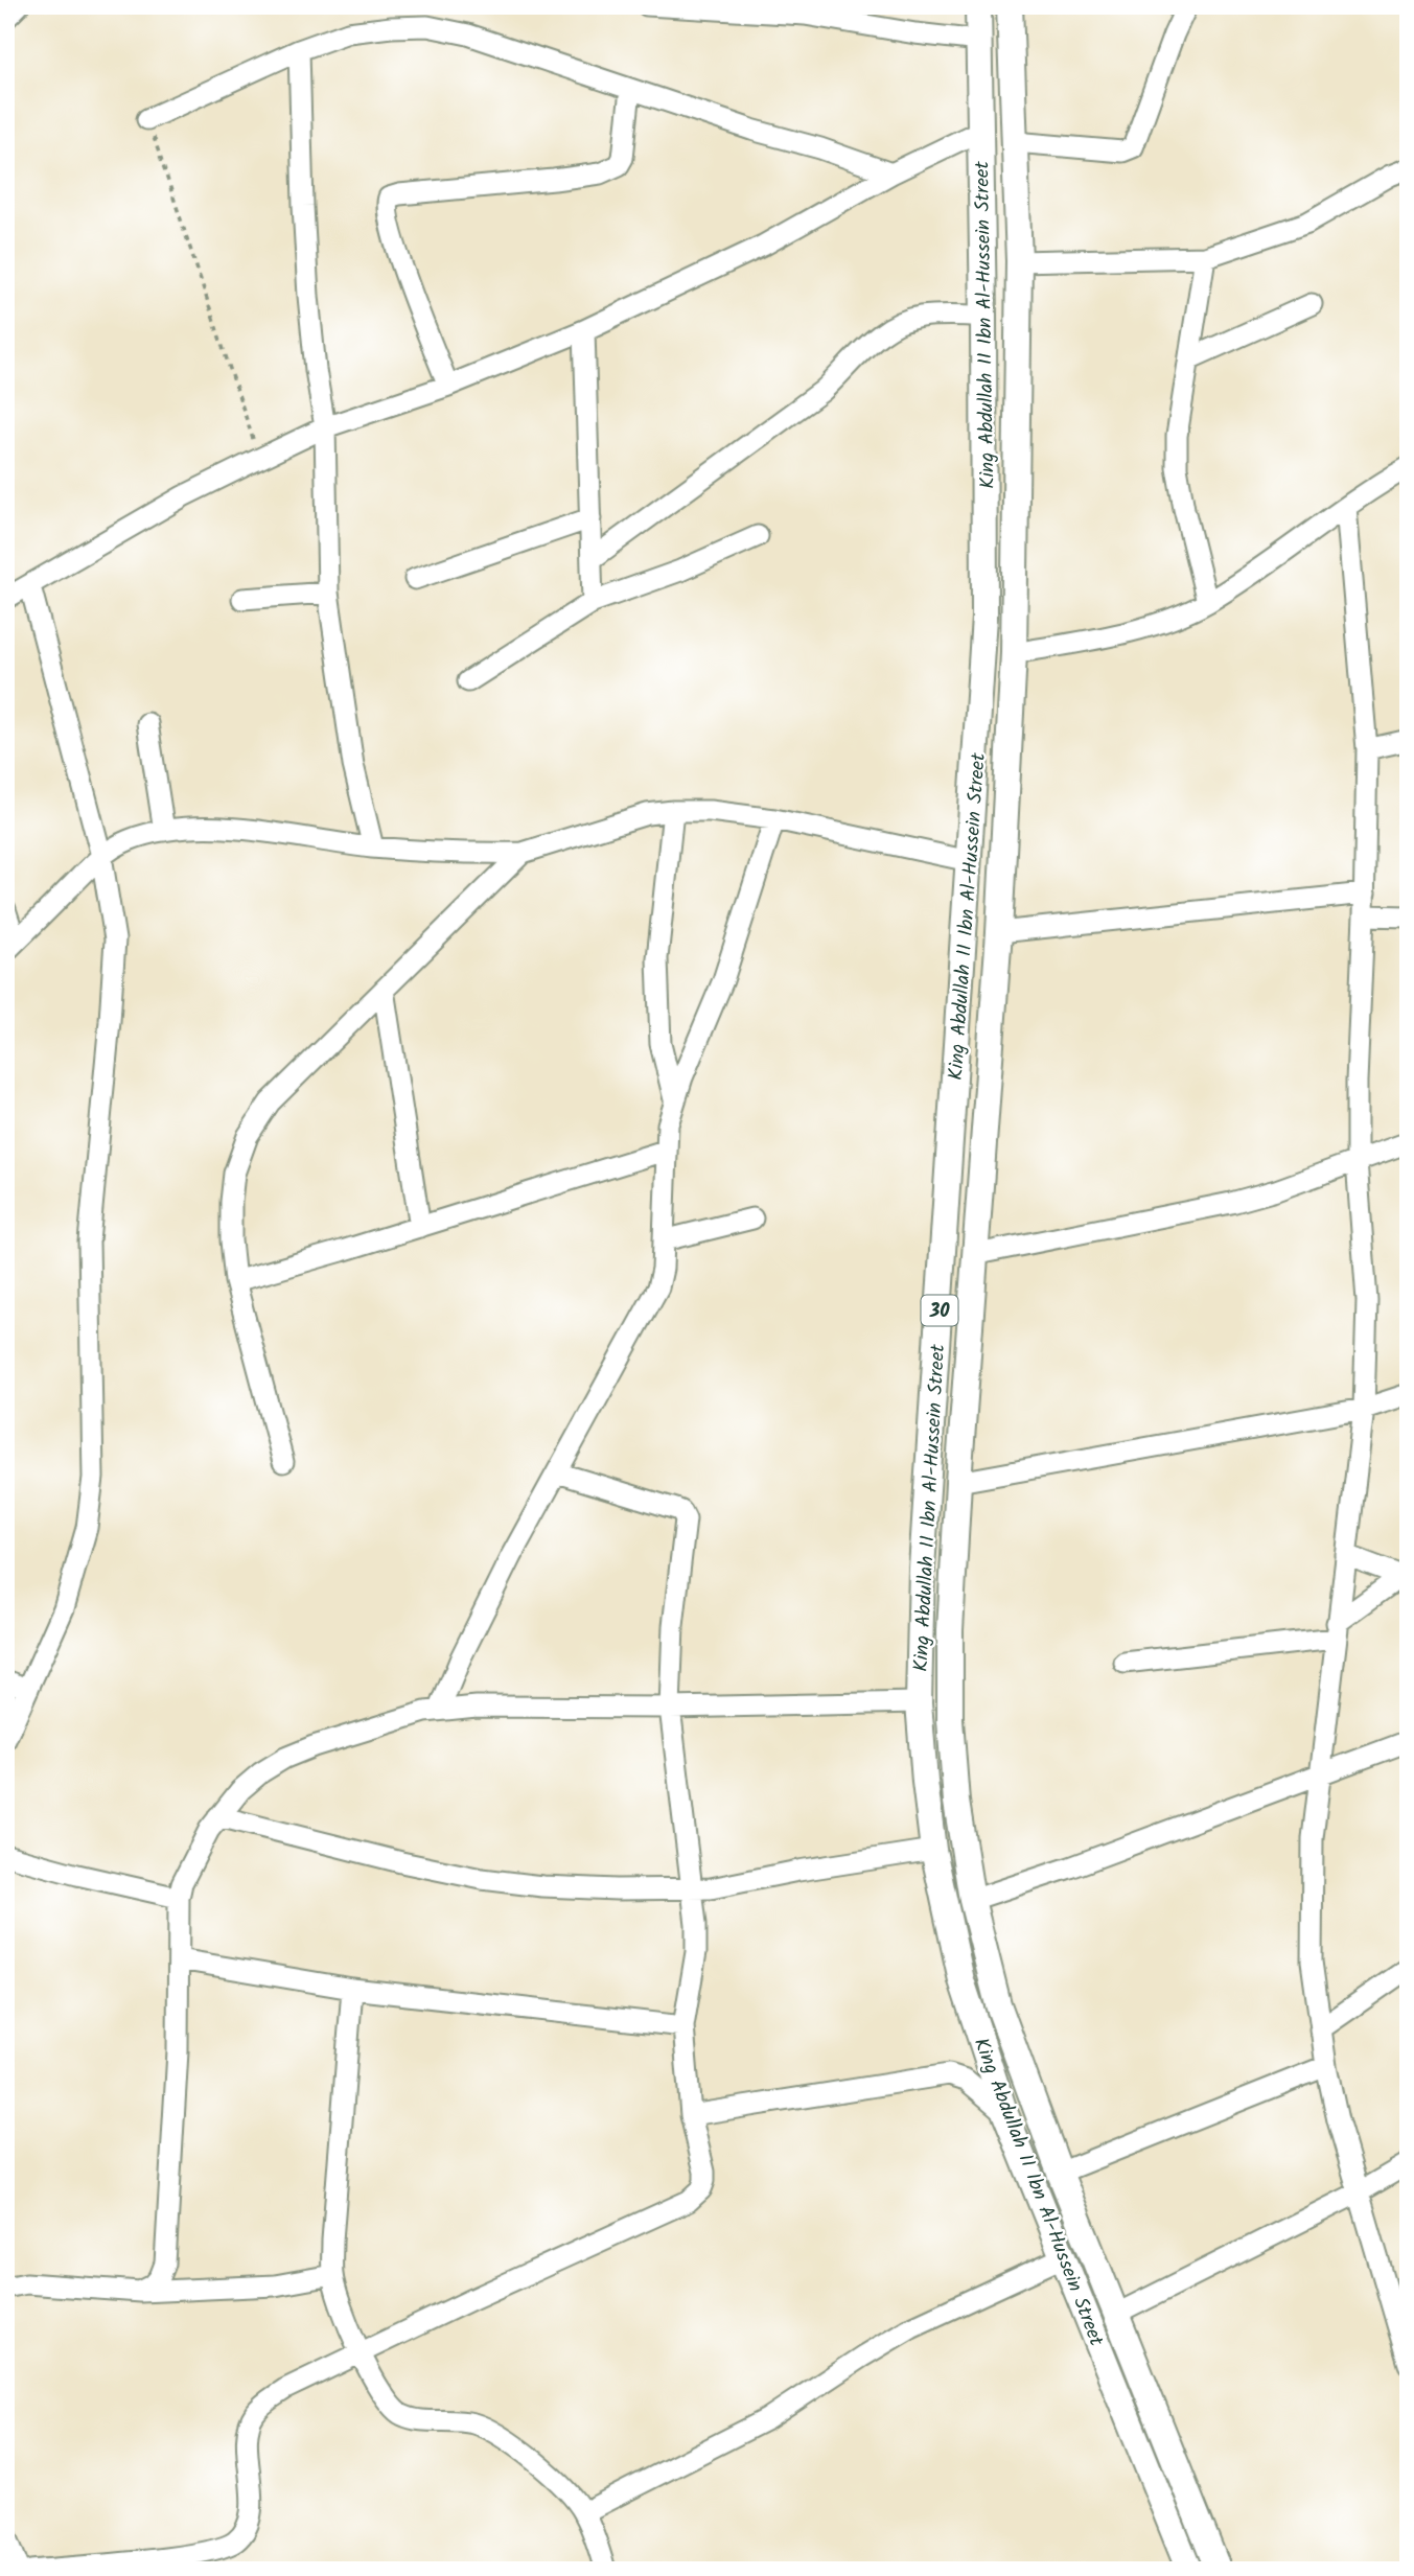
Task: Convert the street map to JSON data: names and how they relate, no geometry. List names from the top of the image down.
{
  "streets": {
    "main road": ["King Abdullah II Ibn Al-Hussein Street", "30"]
  }
}
